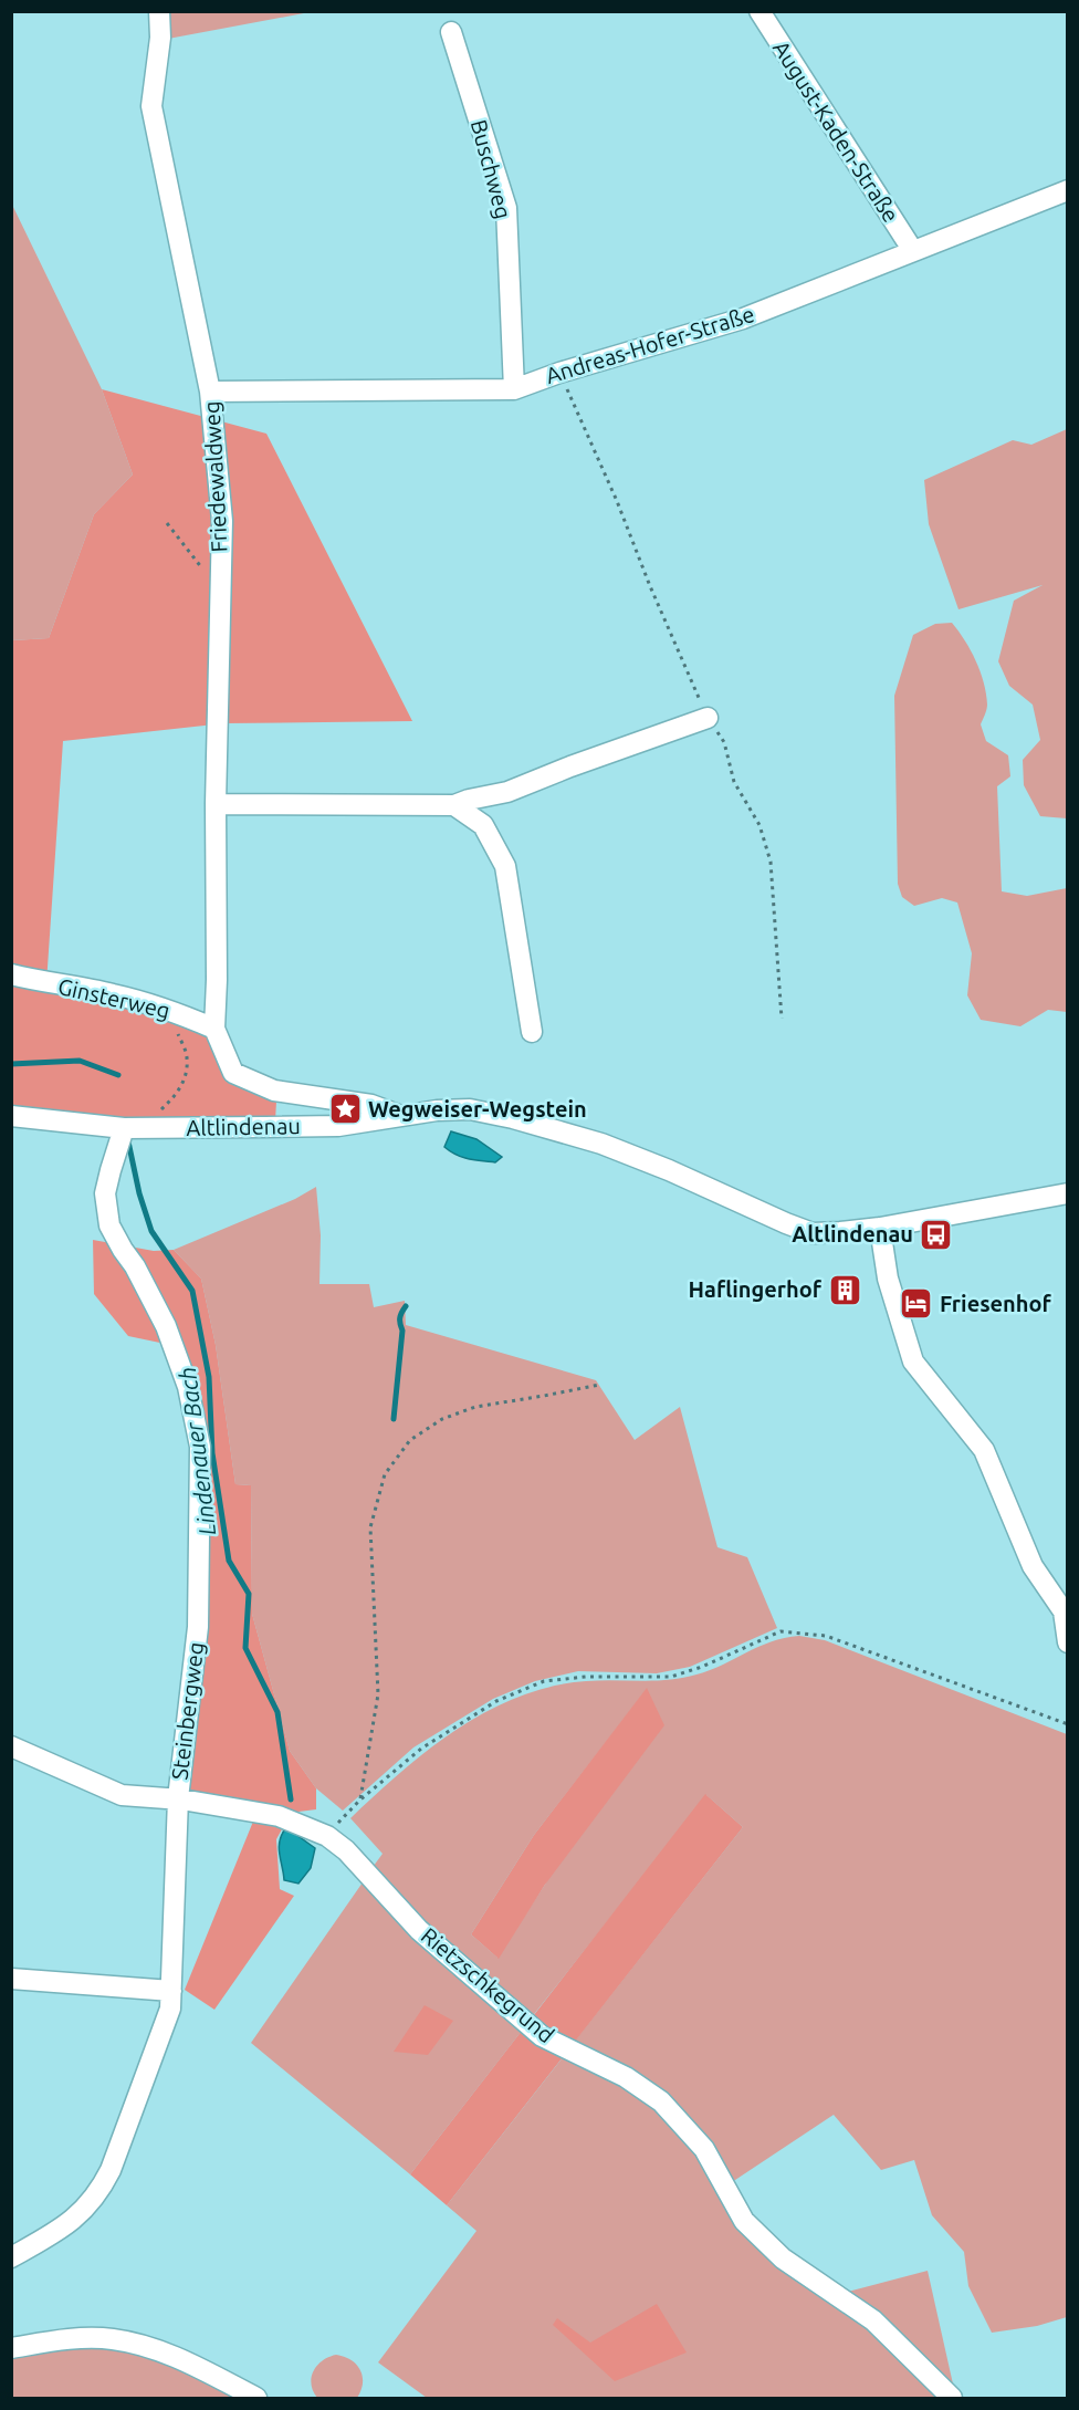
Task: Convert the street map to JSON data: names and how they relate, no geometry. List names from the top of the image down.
{
  "streets": {
    "street": [
      "August-Kaden-Straße",
      "Buschweg",
      "Andreas-Hofer-Straße",
      "Friedewaldweg",
      "Ginsterweg",
      "Altlindenau",
      "Steinbergweg",
      "Rietzschkegrund"
    ]
  },
  "crossings": [
    ["August-Kaden-Straße", "Andreas-Hofer-Straße"],
    ["Buschweg", "Andreas-Hofer-Straße"],
    ["Andreas-Hofer-Straße", "Friedewaldweg"],
    ["Friedewaldweg", "Ginsterweg"],
    ["Friedewaldweg", "Altlindenau"],
    ["Ginsterweg", "Altlindenau"],
    ["Altlindenau", "Steinbergweg"],
    ["Steinbergweg", "Rietzschkegrund"]
  ],
  "water": ["Lindenauer Bach"],
  "places": {
    "place": ["Wegweiser-Wegstein"],
    "bus stop": ["Altlindenau"],
    "building": ["Haflingerhof"],
    "hotel": ["Friesenhof"]
  }
}
